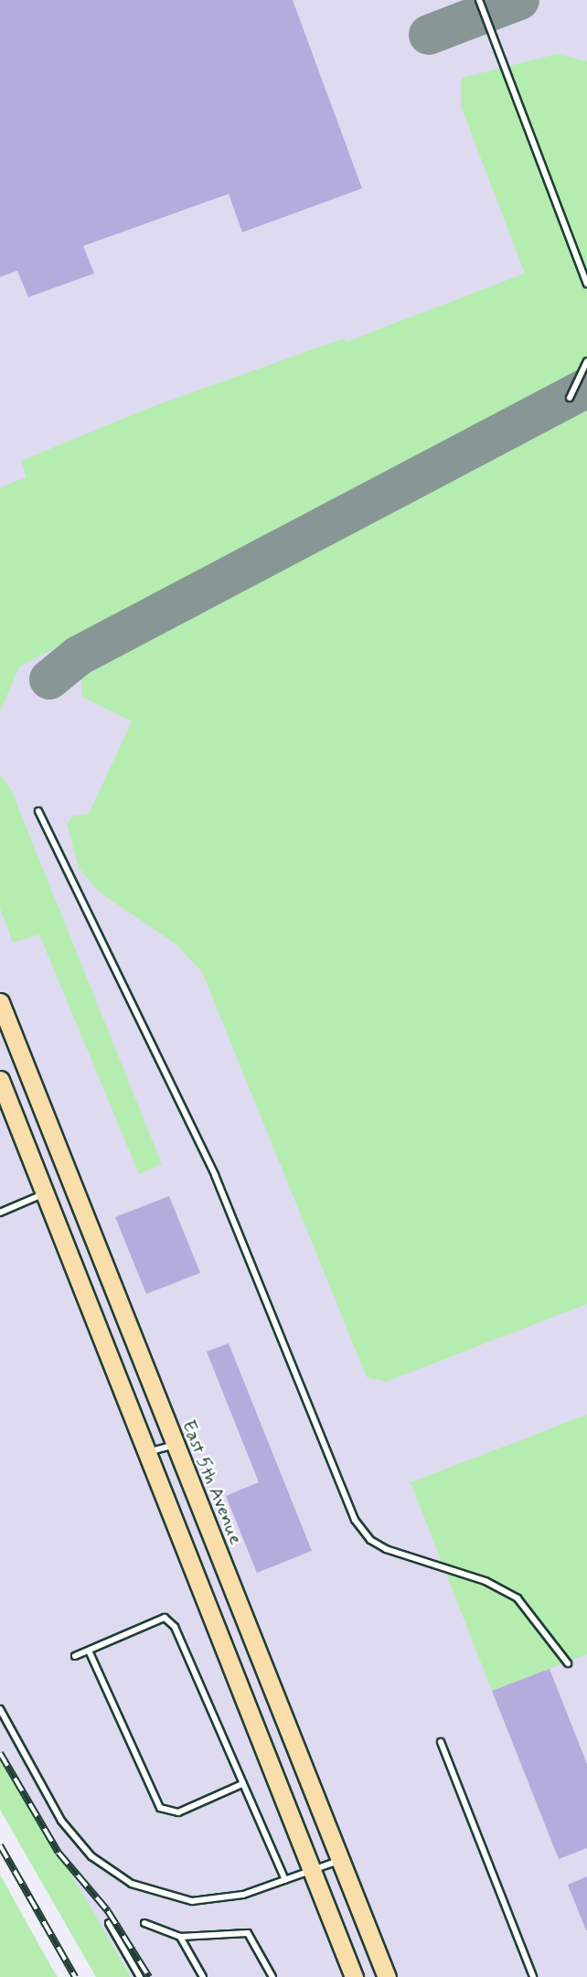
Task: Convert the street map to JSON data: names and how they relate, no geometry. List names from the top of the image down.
{
  "streets": {
    "main road": ["East 5th Avenue"]
  }
}
